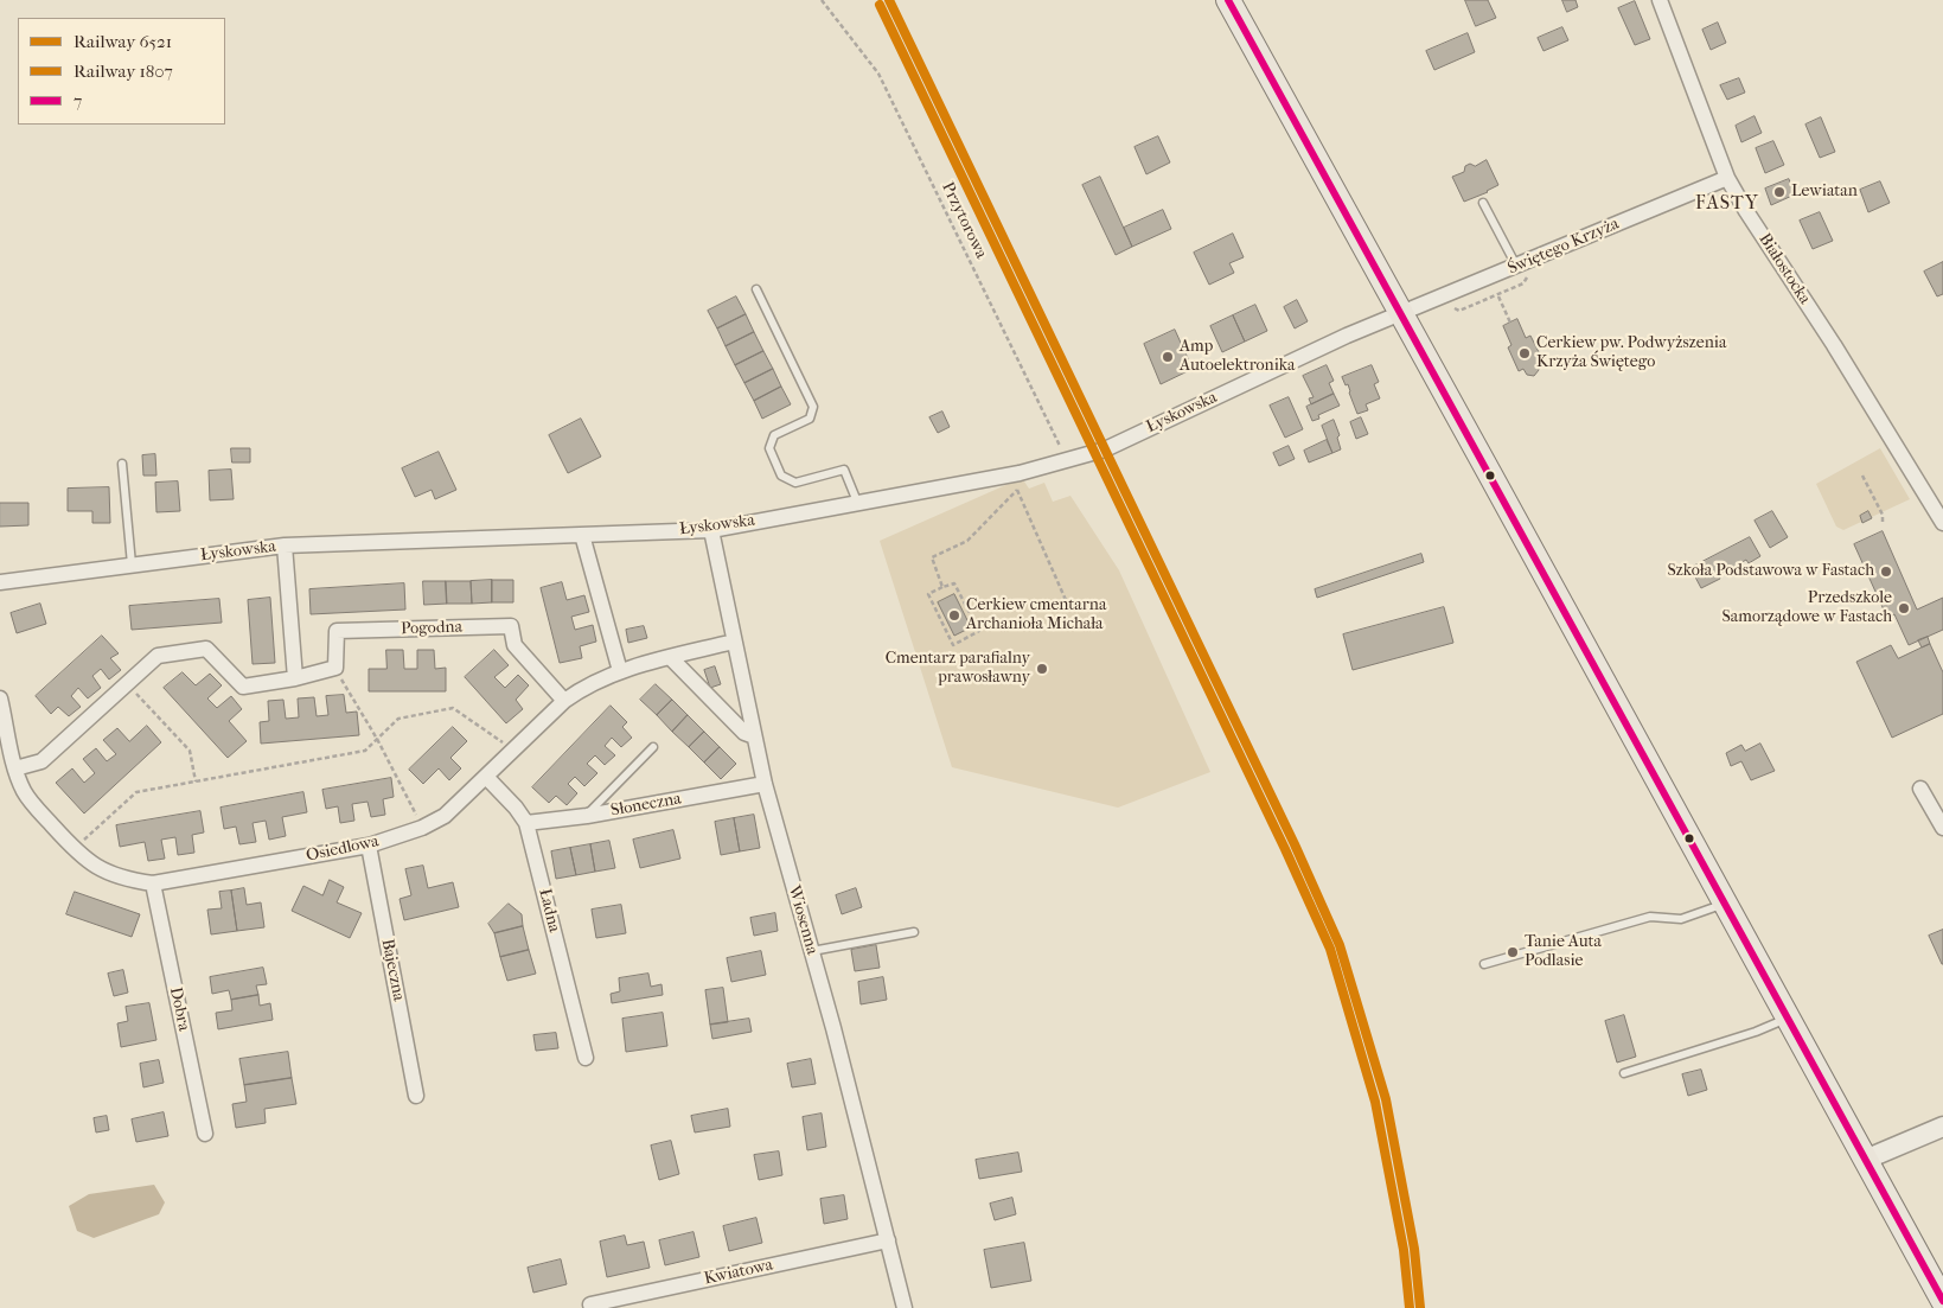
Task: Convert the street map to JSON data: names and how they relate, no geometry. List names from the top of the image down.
{
  "streets": {
    "street": [
      "Świętego Krzyża",
      "Białostocka",
      "Łyskowska",
      "Pogodna",
      "Słoneczna",
      "Osiedlowa",
      "Ładna",
      "Wiosenna",
      "Bajeczna",
      "Dobra",
      "Kwiatowa"
    ],
    "path": ["Przytorowa"]
  },
  "crossings": [
    ["Przytorowa", "Łyskowska"],
    ["Świętego Krzyża", "Białostocka"],
    ["Świętego Krzyża", "Łyskowska"],
    ["Łyskowska", "Wiosenna"],
    ["Pogodna", "Osiedlowa"],
    ["Słoneczna", "Ładna"],
    ["Słoneczna", "Wiosenna"],
    ["Osiedlowa", "Ładna"],
    ["Osiedlowa", "Wiosenna"],
    ["Osiedlowa", "Bajeczna"],
    ["Osiedlowa", "Dobra"],
    ["Wiosenna", "Kwiatowa"]
  ],
  "districts": ["FASTY"],
  "places": [
    "Lewiatan",
    "Cerkiew pw. Podwyższenia Krzyża Świętego",
    "Amp Autoelektronika",
    "Szkoła Podstawowa w Fastach",
    "Przedszkole Samorządowe w Fastach",
    "Cerkiew cmentarna Archanioła Michała",
    "Cmentarz parafialny prawosławny",
    "Tanie Auta Podlasie"
  ],
  "lines": ["rail line 6521", "transit line 7", "rail line 1807"],
  "legend": ["Railway 6521", "Railway 1807", "7"]
}
